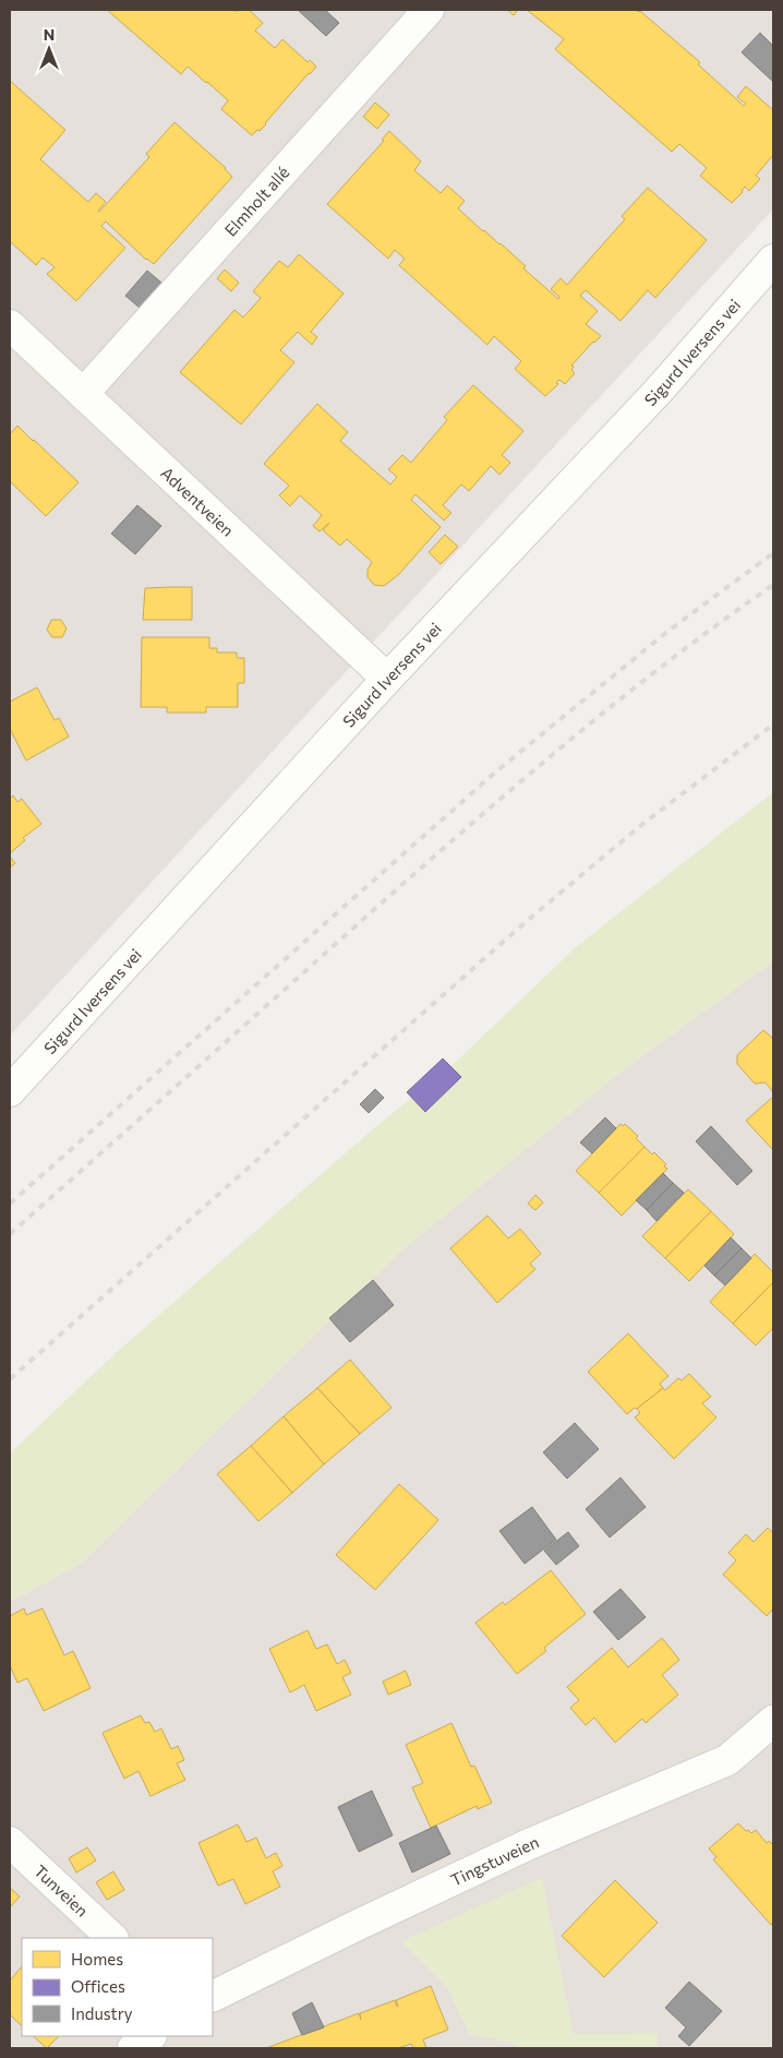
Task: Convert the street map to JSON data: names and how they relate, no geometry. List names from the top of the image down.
{
  "streets": {
    "street": [
      "Elmholt allé",
      "Sigurd Iversens vei",
      "Adventveien",
      "Tingstuveien",
      "Tunveien"
    ]
  },
  "crossings": [
    ["Elmholt allé", "Adventveien"],
    ["Sigurd Iversens vei", "Adventveien"]
  ],
  "legend": ["Homes", "Offices", "Industry"],
  "north": "top"
}
